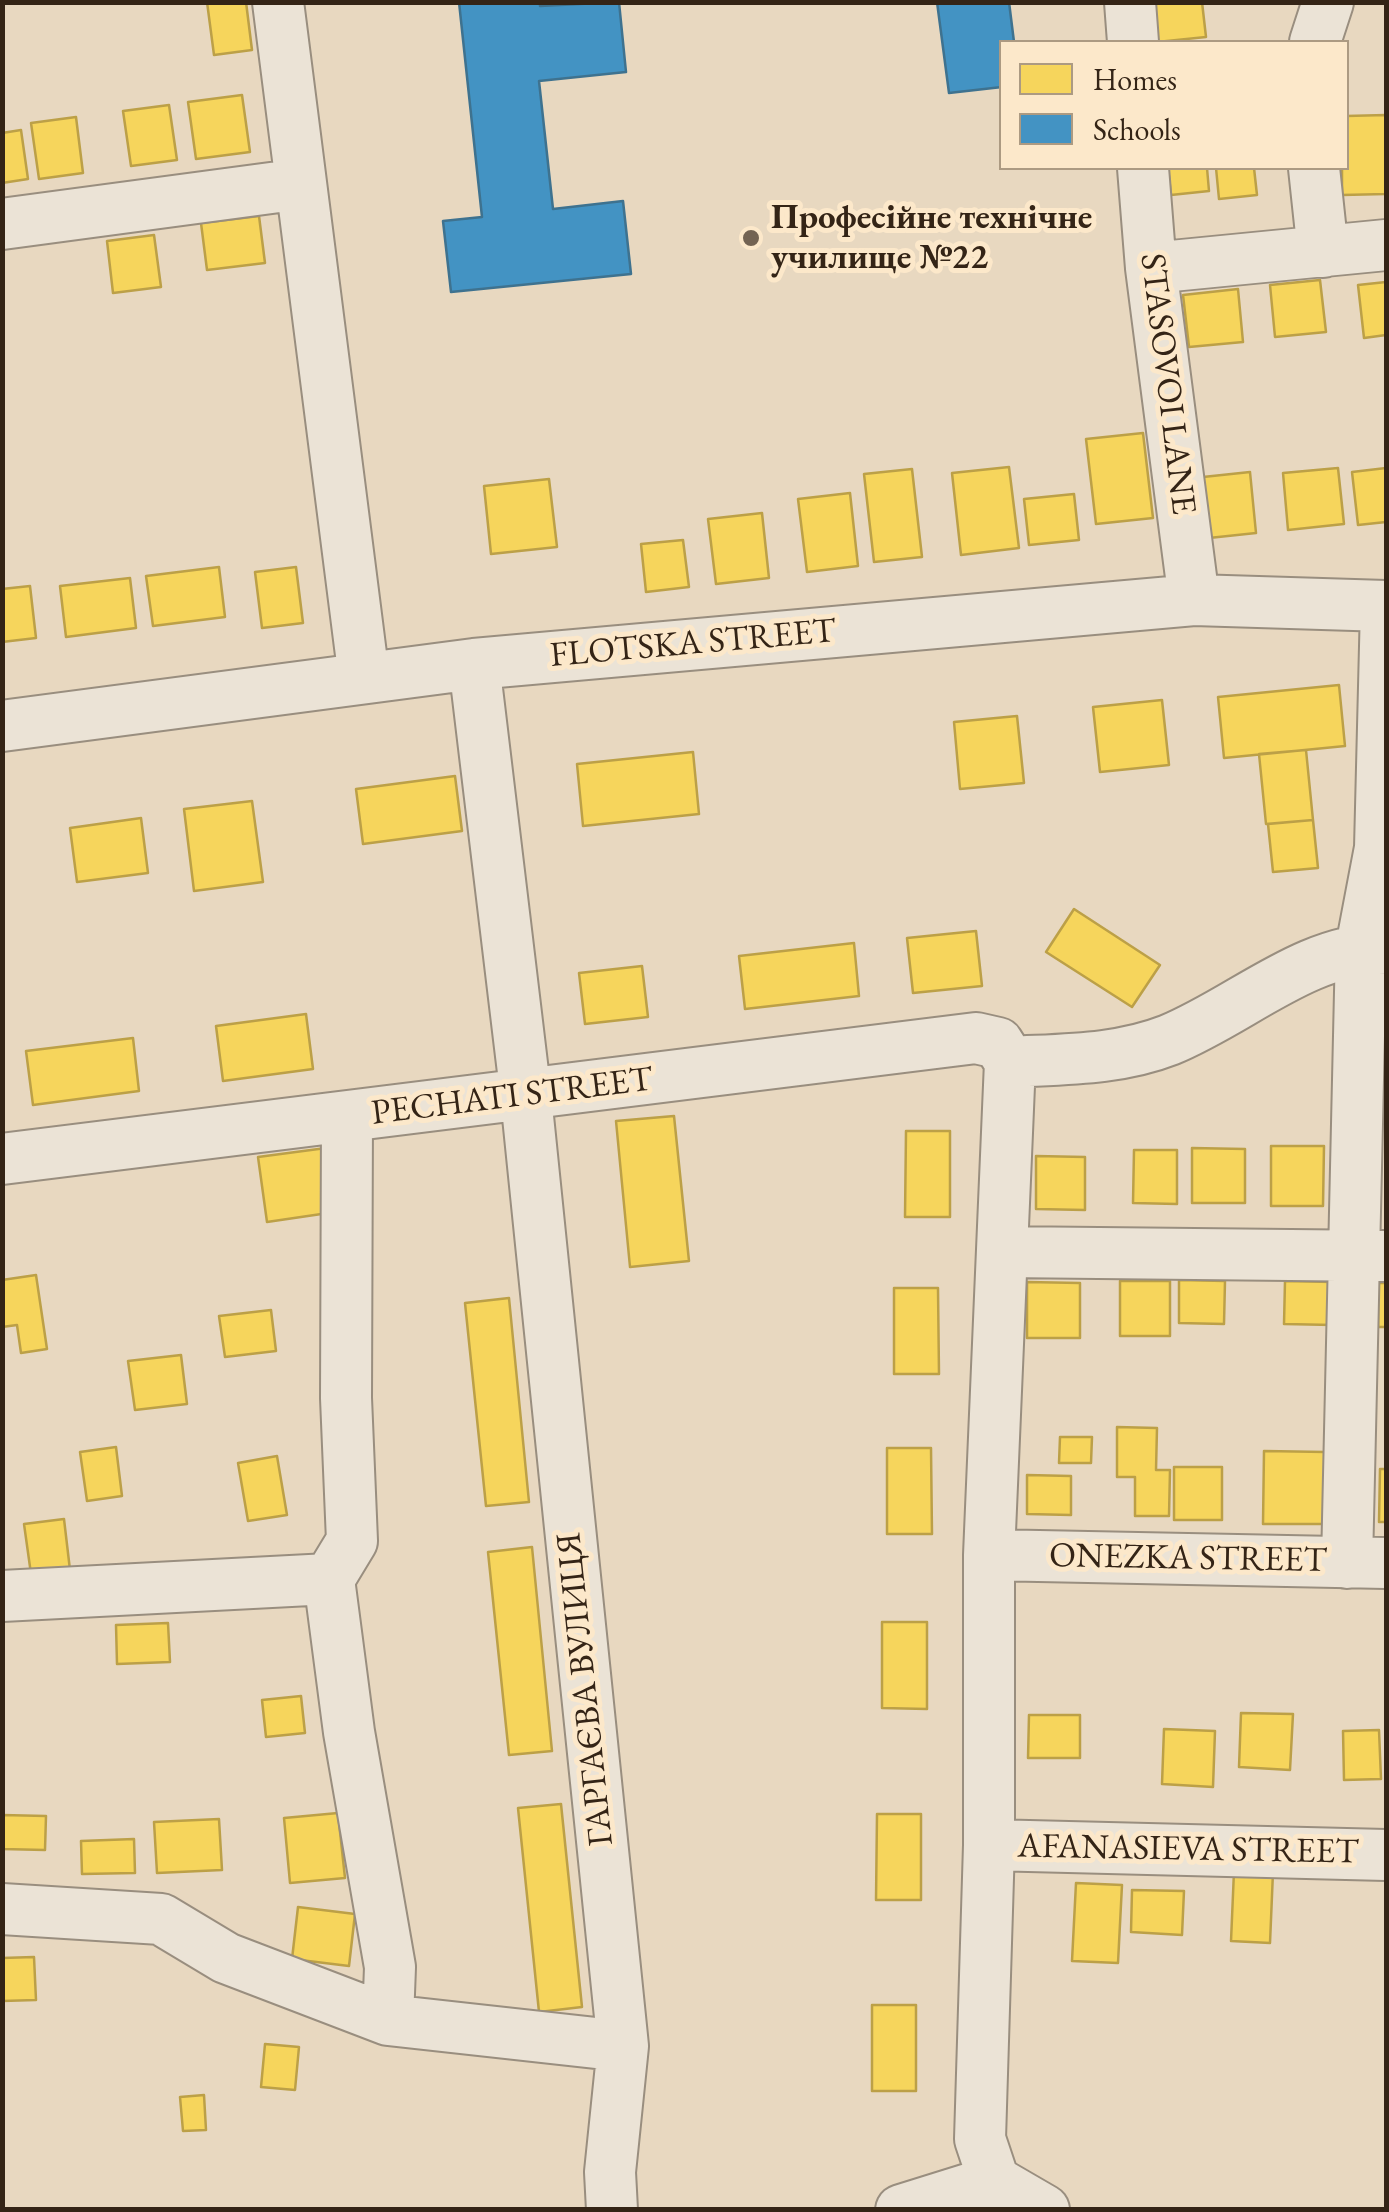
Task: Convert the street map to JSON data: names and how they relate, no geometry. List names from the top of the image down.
{
  "streets": {
    "street": [
      "STASOVOI LANE",
      "FLOTSKA STREET",
      "PECHATI STREET",
      "ONEZKA STREET",
      "ГАРГАЄВА ВУЛИЦЯ",
      "AFANASIEVA STREET"
    ]
  },
  "crossings": [
    ["STASOVOI LANE", "FLOTSKA STREET"],
    ["FLOTSKA STREET", "ГАРГАЄВА ВУЛИЦЯ"],
    ["PECHATI STREET", "ГАРГАЄВА ВУЛИЦЯ"]
  ],
  "places": ["Професійне технічне училище №22"],
  "legend": ["Homes", "Schools"]
}
